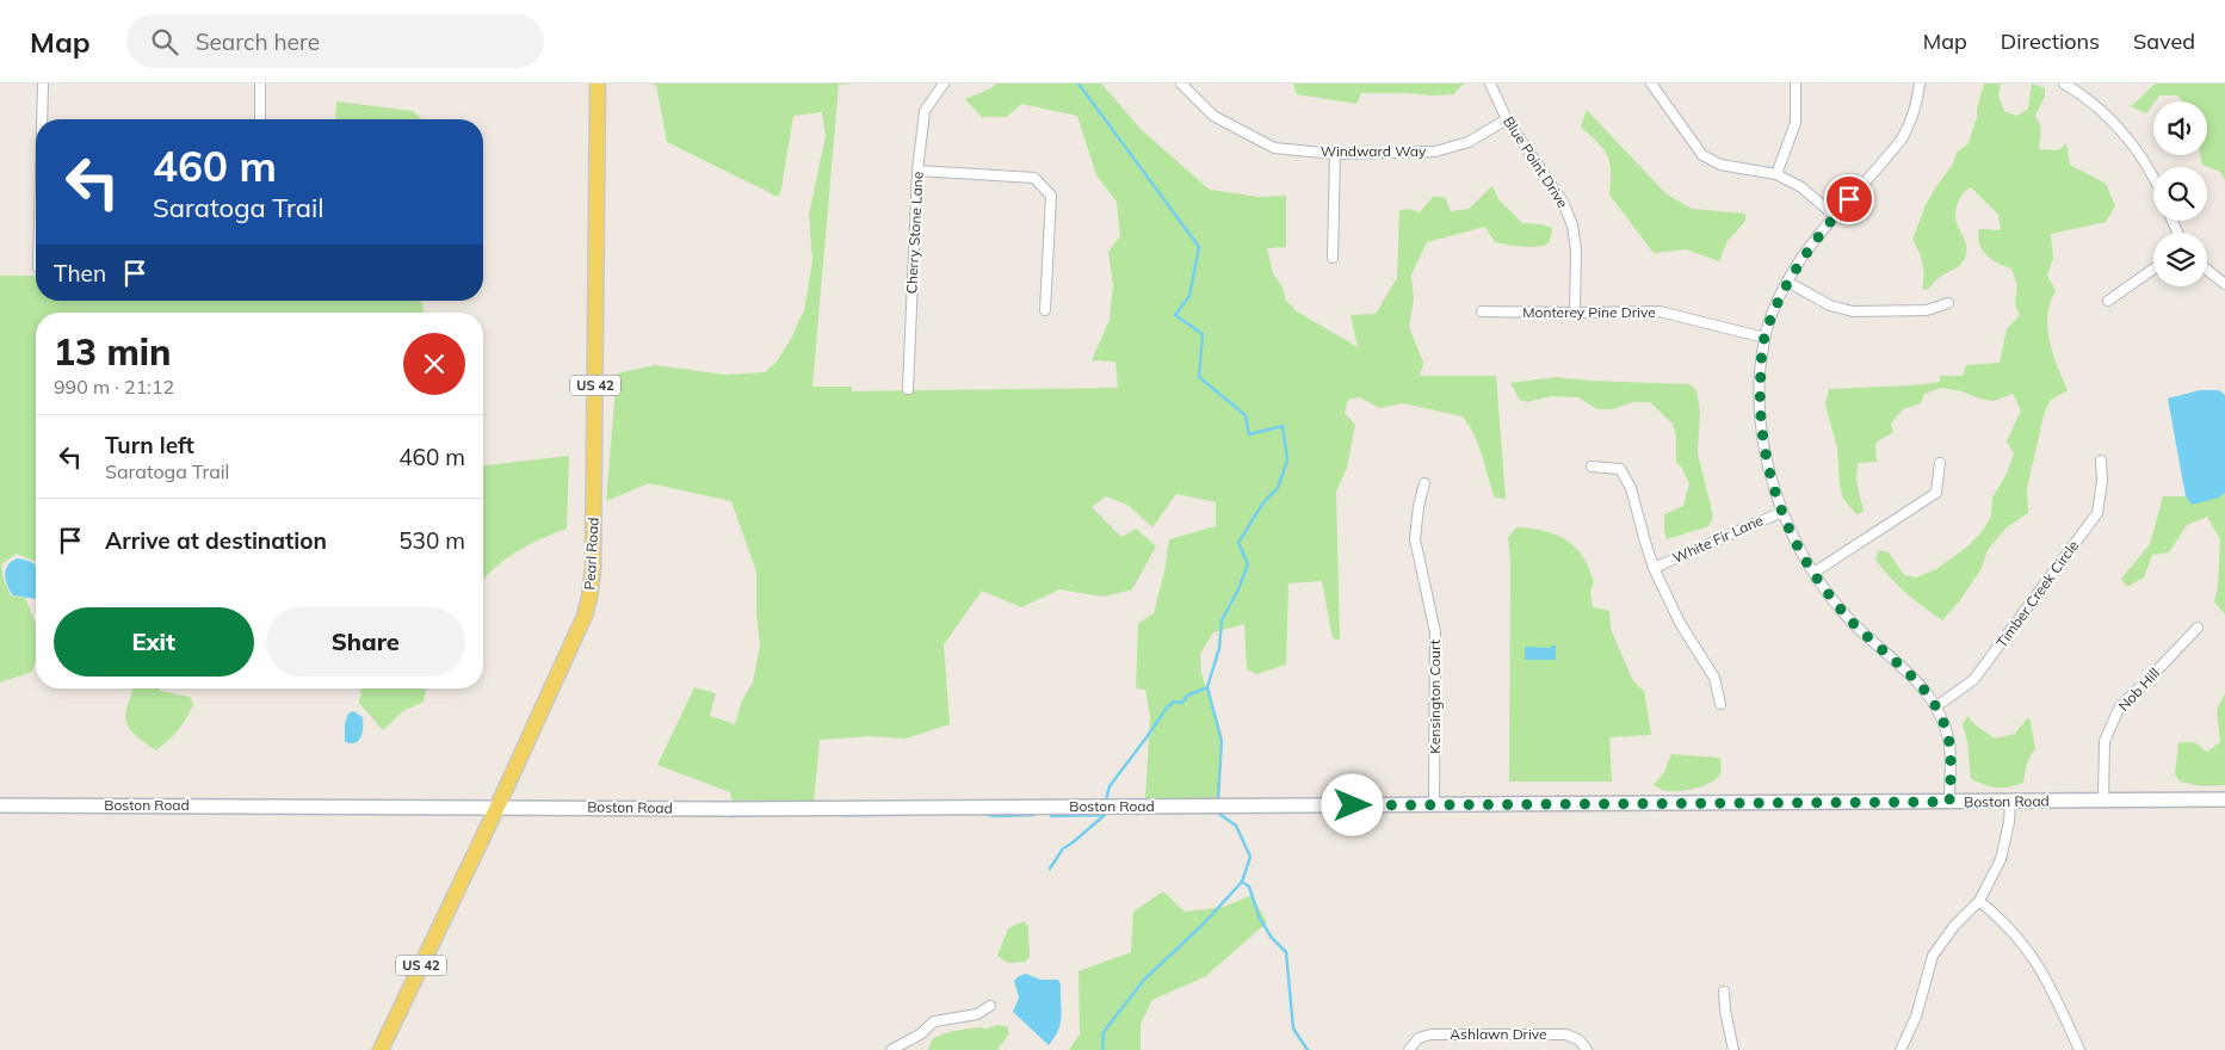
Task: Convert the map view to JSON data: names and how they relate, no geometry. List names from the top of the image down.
{
  "streets": {
    "main road": ["US 42", "Pearl Road"],
    "street": [
      "Windward Way",
      "Blue Point Drive",
      "Cherry Stone Lane",
      "Monterey Pine Drive",
      "White Fir Lane",
      "Timber Creek Circle",
      "Nob Hill",
      "Kensington Court",
      "Boston Road",
      "Ashlawn Drive"
    ]
  },
  "crossings": [
    ["Windward Way", "Blue Point Drive"],
    ["Blue Point Drive", "Monterey Pine Drive"],
    ["Pearl Road", "Boston Road"],
    ["Nob Hill", "Boston Road"],
    ["Kensington Court", "Boston Road"]
  ],
  "page": {
    "header": "Map",
    "search": "Search here",
    "nav": ["Map", "Directions", "Saved"],
    "turn": ["460 m", "Saratoga Trail"],
    "then": "Then",
    "heading": ["13 min", "990 m · 21:12"],
    "list": [
      {
        "name": "Turn left",
        "note": "Saratoga Trail",
        "value": "460 m"
      },
      {
        "name": "Arrive at destination",
        "value": "530 m"
      }
    ],
    "buttons": ["Exit", "Share"]
  }
}
